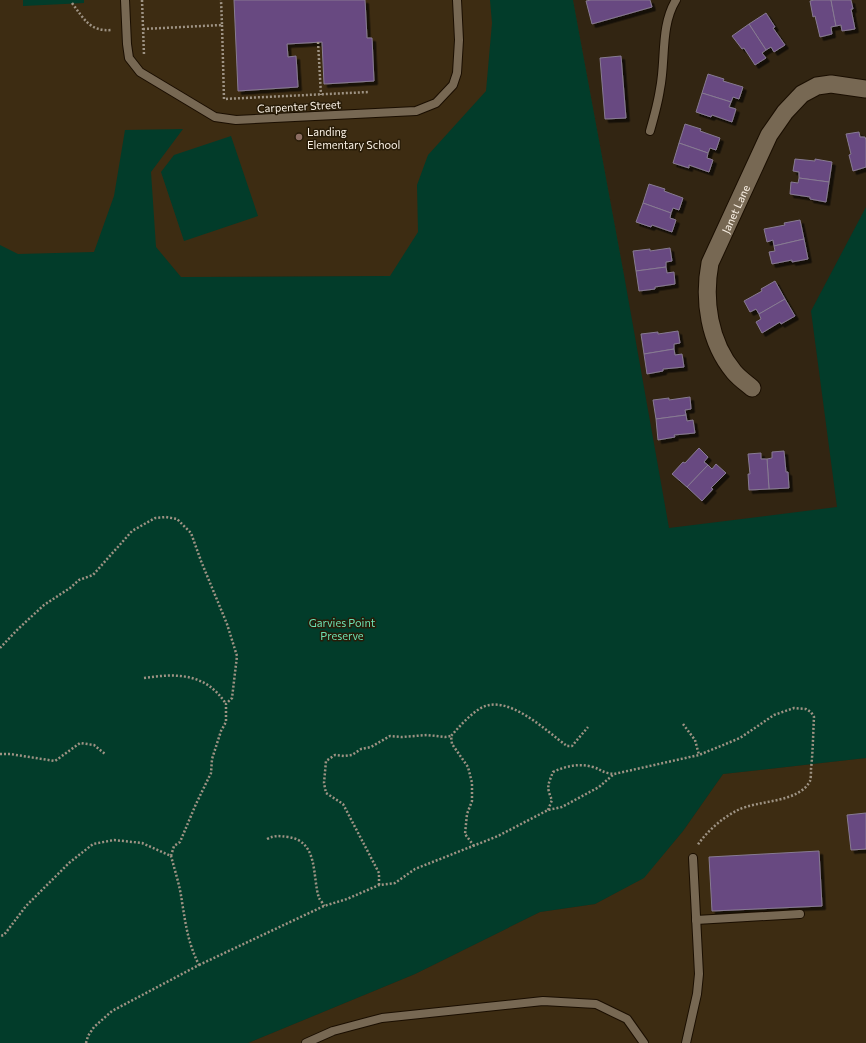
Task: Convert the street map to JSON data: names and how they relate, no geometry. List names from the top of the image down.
{
  "streets": {
    "street": ["Janet Lane"],
    "lane": ["Carpenter Street"]
  },
  "parks": ["Garvies Point Preserve"],
  "places": ["Landing Elementary School"]
}
